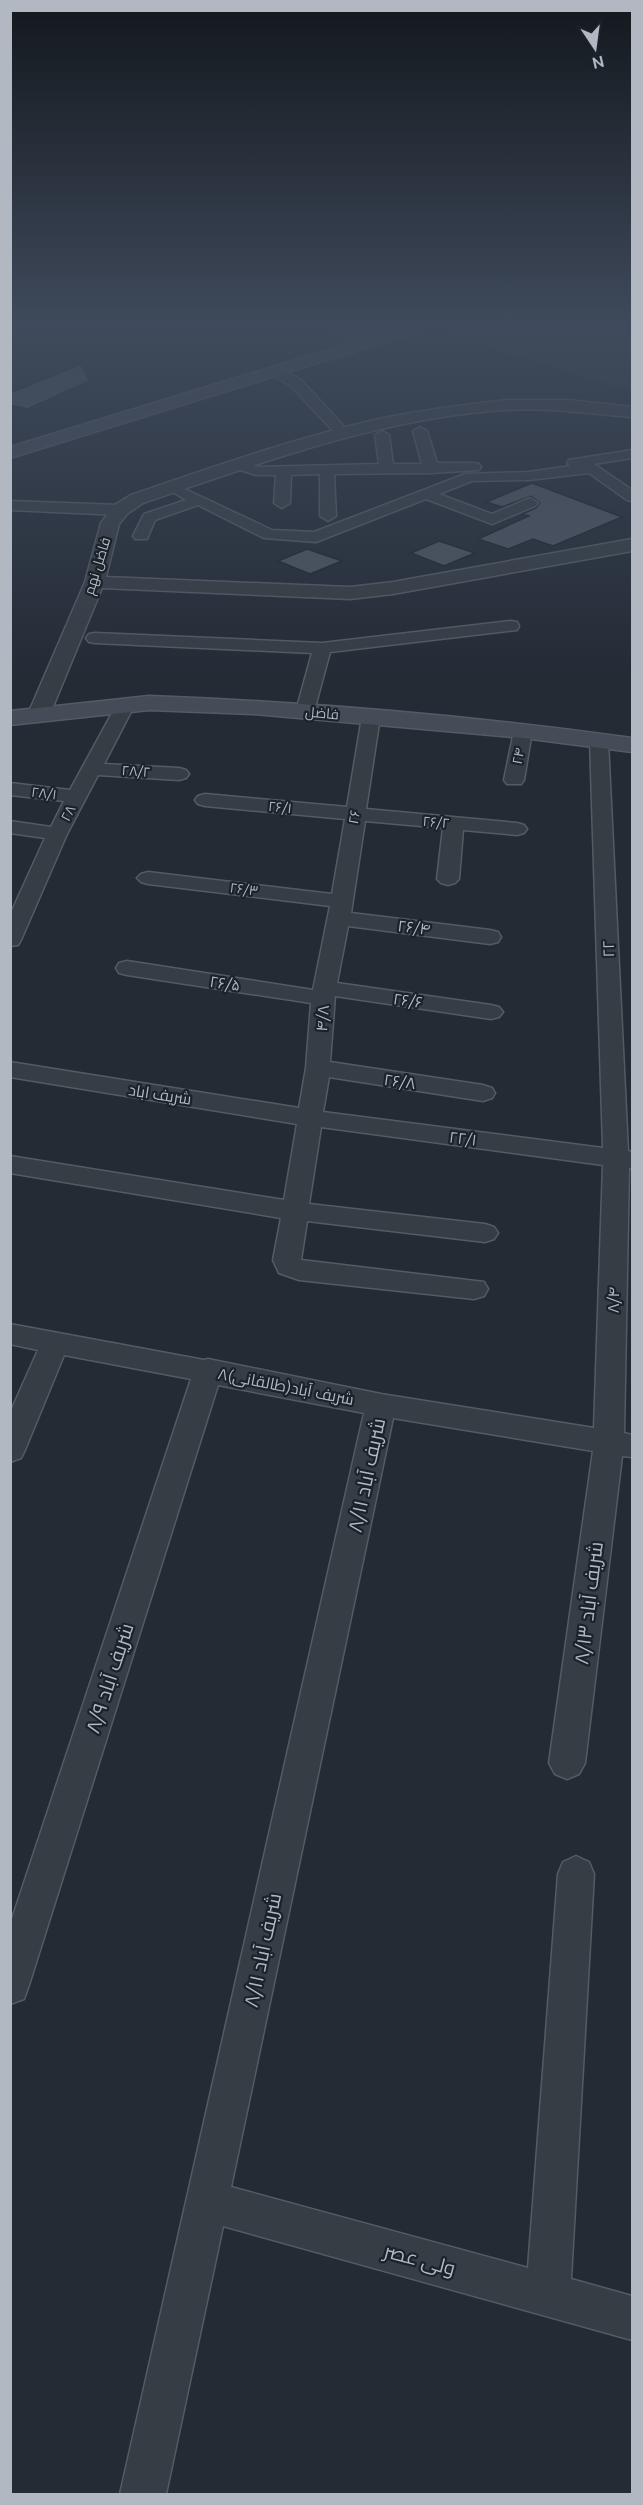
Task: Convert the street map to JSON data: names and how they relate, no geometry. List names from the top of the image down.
{
  "streets": {
    "main road": ["فاضل"],
    "street": [
      "فاضل نهم",
      "۲۴",
      "۲۸/۲",
      "۲۸/۱",
      "۲۶/۱",
      "۲۸",
      "۲۶",
      "۲۶/۲",
      "۲۶/۳",
      "۲۶/۴",
      "۲۲",
      "۲۶/۵",
      "۲۶/۶",
      "۴/۸",
      "۲۶/۸",
      "شریف اباد",
      "۲۲/۱",
      "۸/۴",
      "۸شریف آباد(طالقانی)",
      "شریف آباد ۸/۱۱",
      "شریف آباد ۸/۱۳",
      "شریف آباد ۸/۹",
      "ولی عصر"
    ]
  },
  "crossings": [
    ["فاضل نهم", "فاضل"],
    ["فاضل", "۲۴"],
    ["فاضل", "۲۸"],
    ["فاضل", "۲۶"],
    ["فاضل", "۲۲"],
    ["۲۸/۲", "۲۸"],
    ["۲۸/۱", "۲۸"],
    ["۲۶/۱", "۲۶"],
    ["۲۶/۱", "۲۶/۲"],
    ["۲۶", "۲۶/۲"],
    ["۲۶", "۲۶/۳"],
    ["۲۶", "۲۶/۴"],
    ["۲۶", "۴/۸"],
    ["۲۶/۳", "۲۶/۴"],
    ["۲۶/۳", "۴/۸"],
    ["۲۶/۴", "۴/۸"],
    ["۲۲", "۲۲/۱"],
    ["۲۲", "۸/۴"],
    ["۲۶/۵", "۲۶/۶"],
    ["۲۶/۵", "۴/۸"],
    ["۲۶/۶", "۴/۸"],
    ["۴/۸", "۲۶/۸"],
    ["۴/۸", "شریف اباد"],
    ["۴/۸", "۲۲/۱"],
    ["شریف اباد", "۲۲/۱"],
    ["۲۲/۱", "۸/۴"],
    ["۸/۴", "۸شریف آباد(طالقانی)"],
    ["۸/۴", "شریف آباد ۸/۱۳"],
    ["۸شریف آباد(طالقانی)", "شریف آباد ۸/۱۱"],
    ["۸شریف آباد(طالقانی)", "شریف آباد ۸/۱۳"],
    ["۸شریف آباد(طالقانی)", "شریف آباد ۸/۹"],
    ["شریف آباد ۸/۱۱", "ولی عصر"]
  ],
  "north": "bottom"
}
